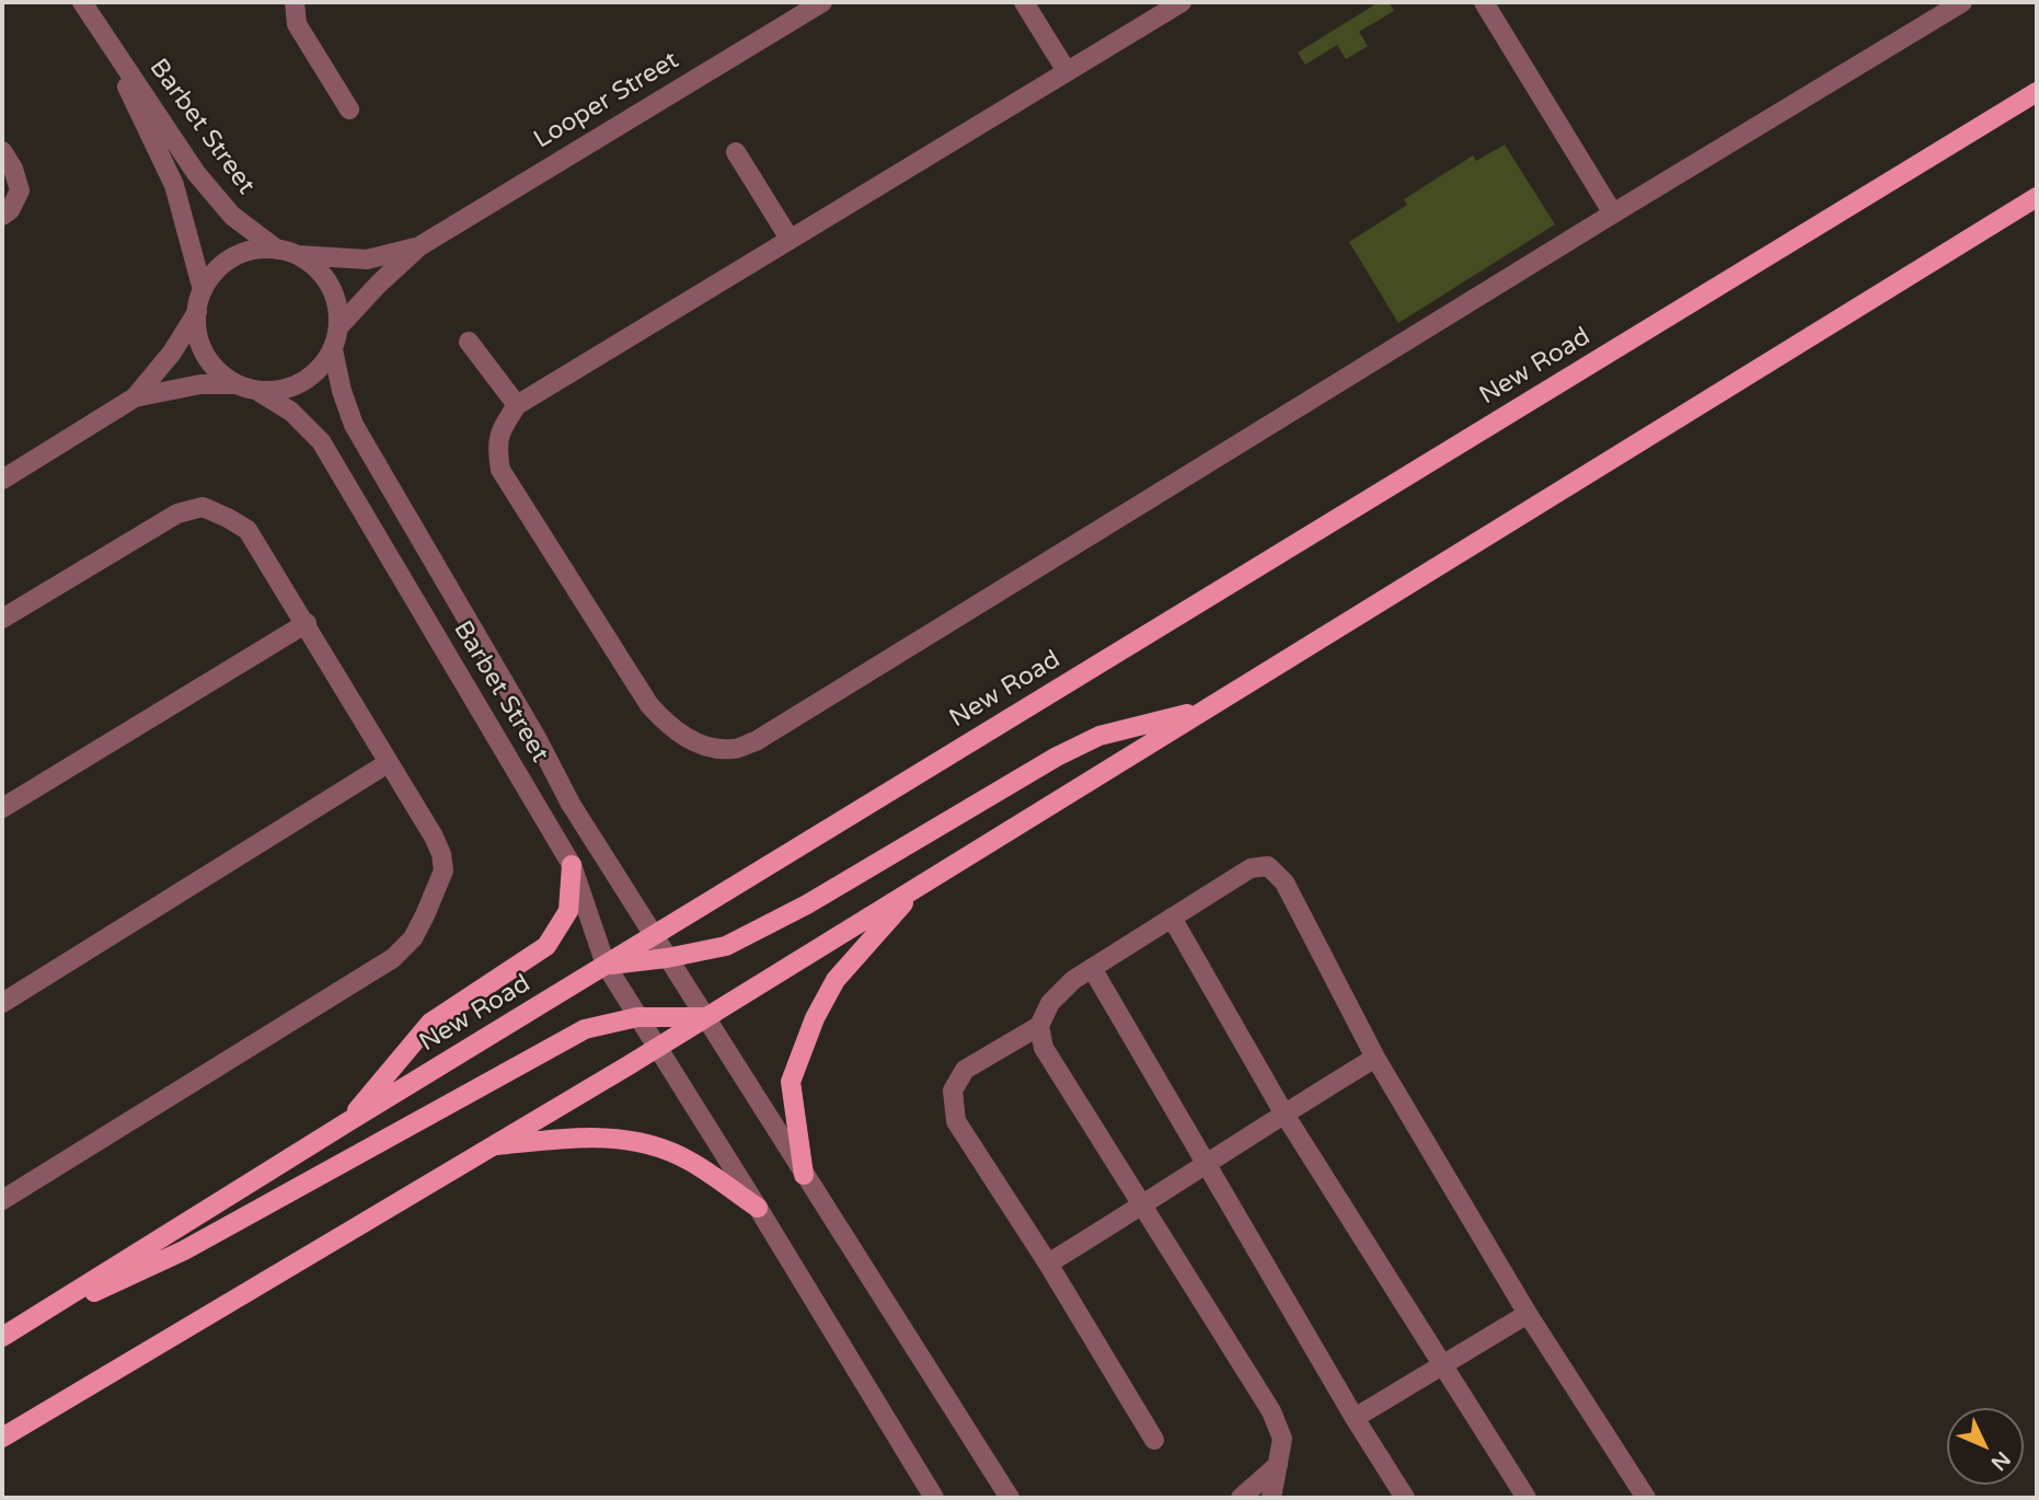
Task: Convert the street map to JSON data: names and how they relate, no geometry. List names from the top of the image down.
{
  "streets": {
    "main road": ["New Road"],
    "street": ["Looper Street", "Barbet Street"]
  },
  "crossings": [
    ["Looper Street", "Barbet Street"],
    ["Barbet Street", "New Road"]
  ],
  "north": "bottom right"
}
